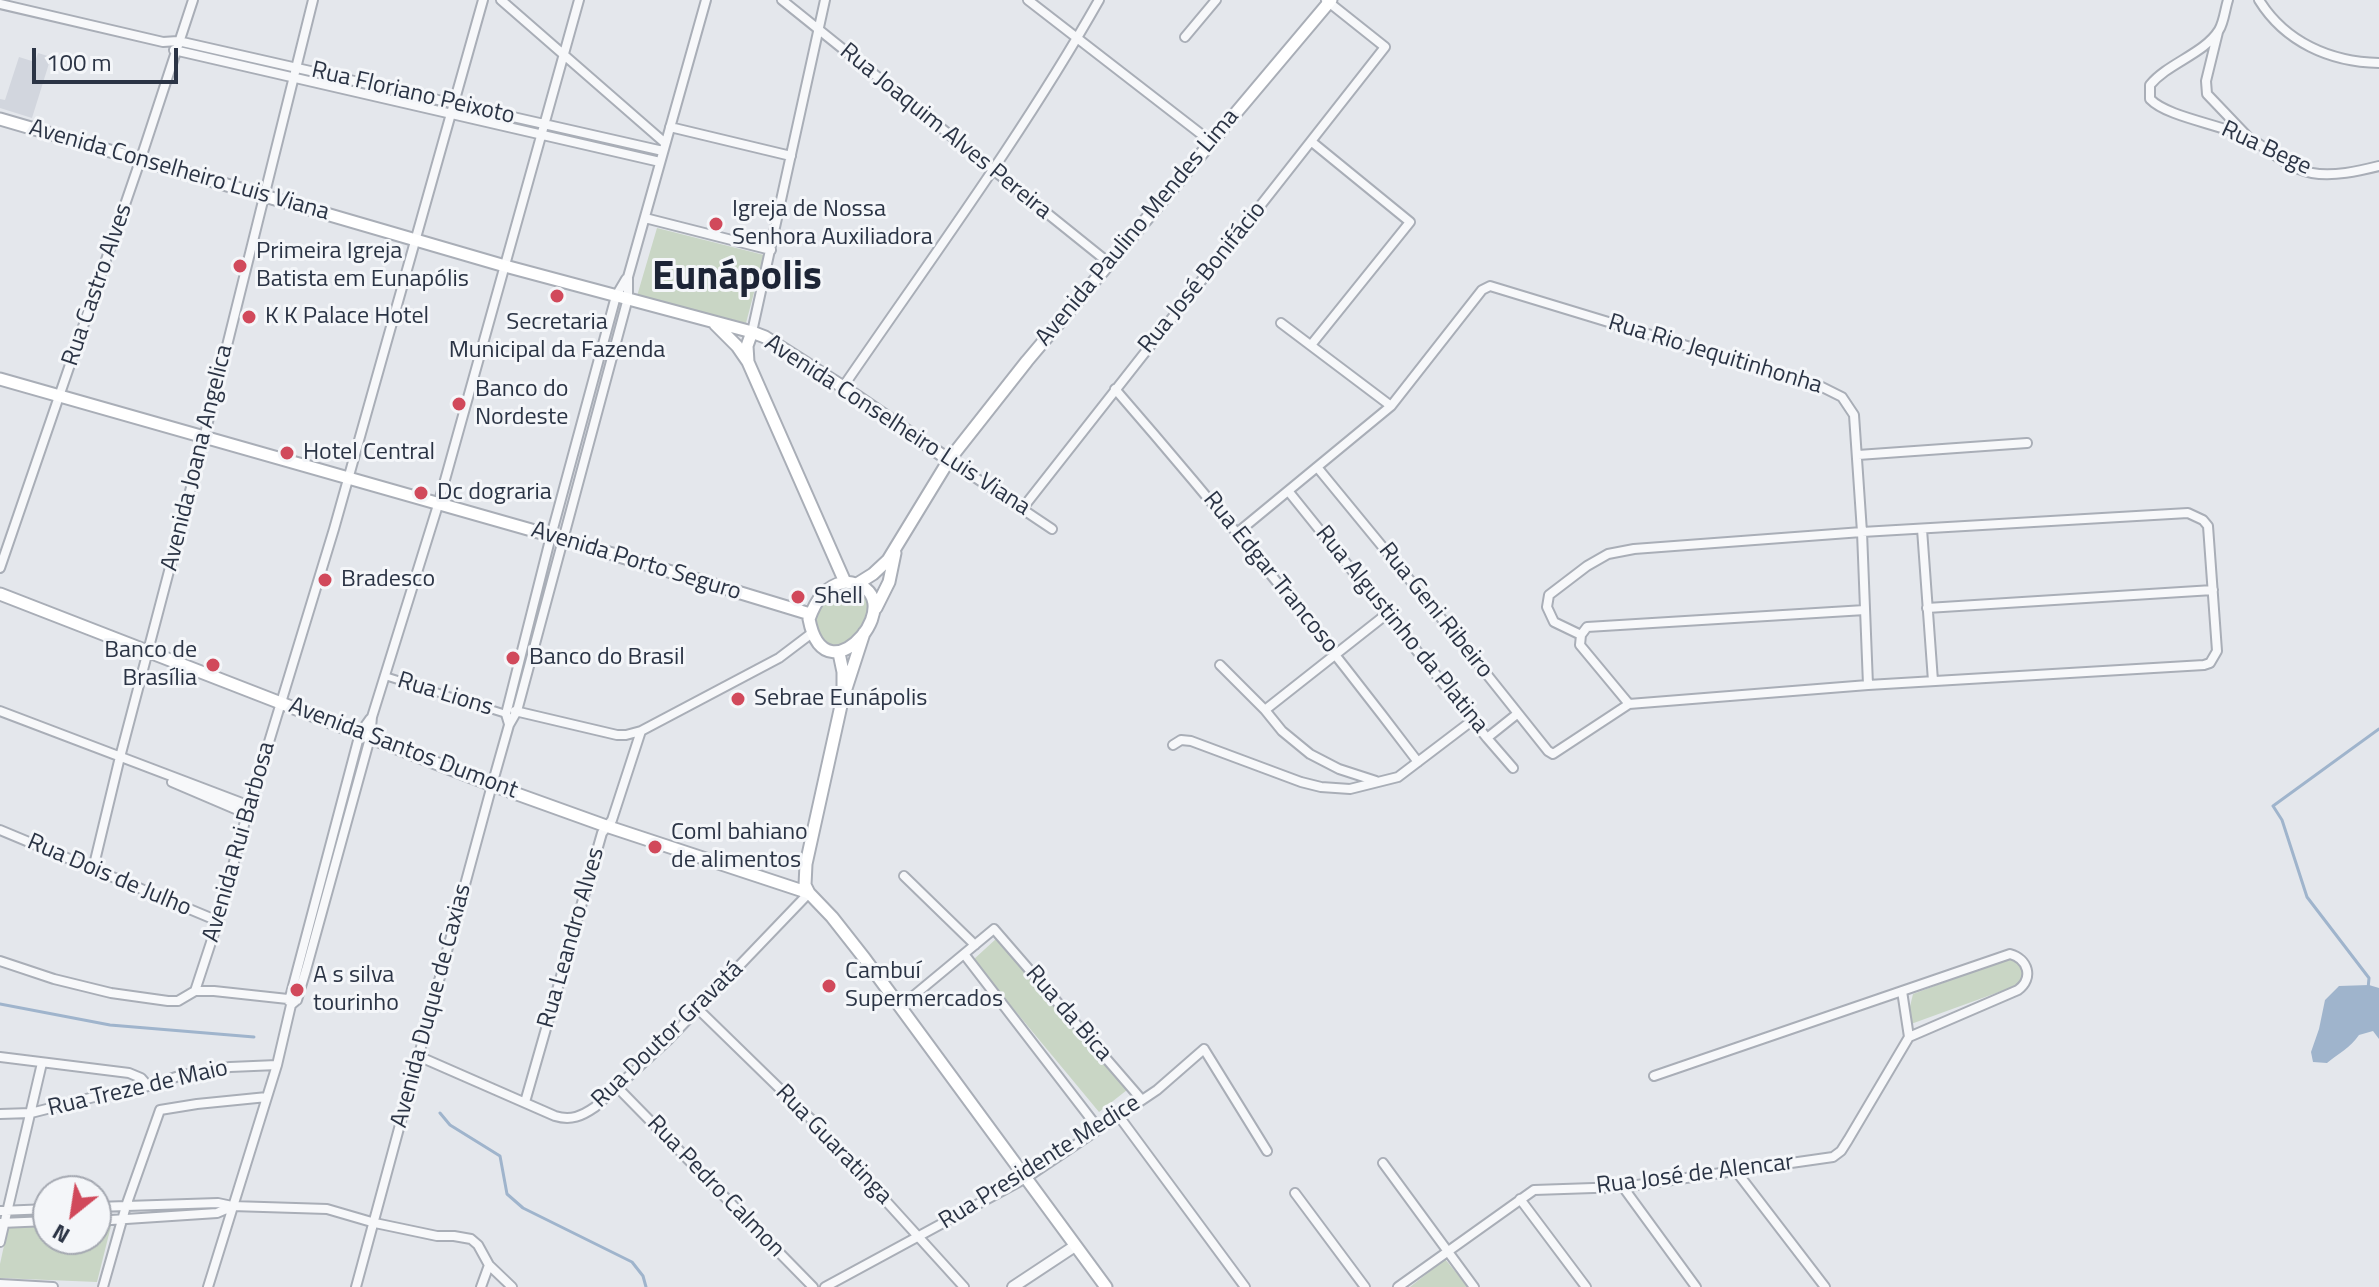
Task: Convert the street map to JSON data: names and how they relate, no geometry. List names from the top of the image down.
{
  "streets": {
    "main road": [
      "Avenida Conselheiro Luis Viana",
      "Avenida Paulino Mendes Lima",
      "Avenida Porto Seguro",
      "Avenida Santos Dumont"
    ],
    "street": [
      "Rua Floriano Peixoto",
      "Rua Joaquim Alves Pereira",
      "Rua Bege",
      "Rua José Bonifácio",
      "Rua Castro Alves",
      "Rua Rio Jequitinhonha",
      "Avenida Joana Angelica",
      "Rua Edgar Trancoso",
      "Rua Geni Ribeiro",
      "Rua Algustinho da Platina",
      "Rua Lions",
      "Avenida Rui Barbosa",
      "Rua Dois de Julho",
      "Rua Leandro Alves",
      "Avenida Duque de Caxias",
      "Rua da Bica",
      "Rua Doutor Gravatá",
      "Rua Treze de Maio",
      "Rua Guaratinga",
      "Rua Presidente Medice",
      "Rua José de Alencar",
      "Rua Pedro Calmon"
    ]
  },
  "crossings": [
    ["Rua Floriano Peixoto", "Rua Castro Alves"],
    ["Rua Floriano Peixoto", "Avenida Joana Angelica"],
    ["Rua Floriano Peixoto", "Avenida Rui Barbosa"],
    ["Rua Floriano Peixoto", "Avenida Duque de Caxias"],
    ["Rua Joaquim Alves Pereira", "Avenida Paulino Mendes Lima"],
    ["Avenida Conselheiro Luis Viana", "Avenida Paulino Mendes Lima"],
    ["Avenida Conselheiro Luis Viana", "Rua José Bonifácio"],
    ["Avenida Conselheiro Luis Viana", "Rua Castro Alves"],
    ["Avenida Conselheiro Luis Viana", "Avenida Joana Angelica"],
    ["Avenida Conselheiro Luis Viana", "Avenida Rui Barbosa"],
    ["Avenida Conselheiro Luis Viana", "Avenida Duque de Caxias"],
    ["Avenida Paulino Mendes Lima", "Rua José Bonifácio"],
    ["Rua José Bonifácio", "Rua Edgar Trancoso"],
    ["Rua Castro Alves", "Avenida Porto Seguro"],
    ["Avenida Joana Angelica", "Avenida Porto Seguro"],
    ["Avenida Joana Angelica", "Avenida Santos Dumont"],
    ["Avenida Joana Angelica", "Rua Dois de Julho"],
    ["Avenida Porto Seguro", "Avenida Rui Barbosa"],
    ["Avenida Porto Seguro", "Avenida Duque de Caxias"],
    ["Rua Lions", "Avenida Duque de Caxias"],
    ["Avenida Santos Dumont", "Avenida Rui Barbosa"],
    ["Avenida Santos Dumont", "Rua Leandro Alves"],
    ["Avenida Santos Dumont", "Avenida Duque de Caxias"],
    ["Avenida Santos Dumont", "Rua Doutor Gravatá"],
    ["Avenida Rui Barbosa", "Rua Dois de Julho"],
    ["Rua Leandro Alves", "Rua Doutor Gravatá"],
    ["Avenida Duque de Caxias", "Rua Doutor Gravatá"],
    ["Rua da Bica", "Rua Presidente Medice"],
    ["Rua Doutor Gravatá", "Rua Guaratinga"],
    ["Rua Doutor Gravatá", "Rua Pedro Calmon"],
    ["Rua Guaratinga", "Rua Presidente Medice"]
  ],
  "districts": ["Eunápolis"],
  "places": [
    "Igreja de Nossa Senhora Auxiliadora",
    "Primeira Igreja Batista em Eunapólis",
    "Secretaria Municipal da Fazenda",
    "K K Palace Hotel",
    "Banco do Nordeste",
    "Hotel Central",
    "Dc dograria",
    "Bradesco",
    "Shell",
    "Banco do Brasil",
    "Banco de Brasília",
    "Sebrae Eunápolis",
    "Coml bahiano de alimentos",
    "Cambuí Supermercados",
    "A s silva tourinho"
  ],
  "scale_bar": "100 m",
  "north": "bottom left"
}
